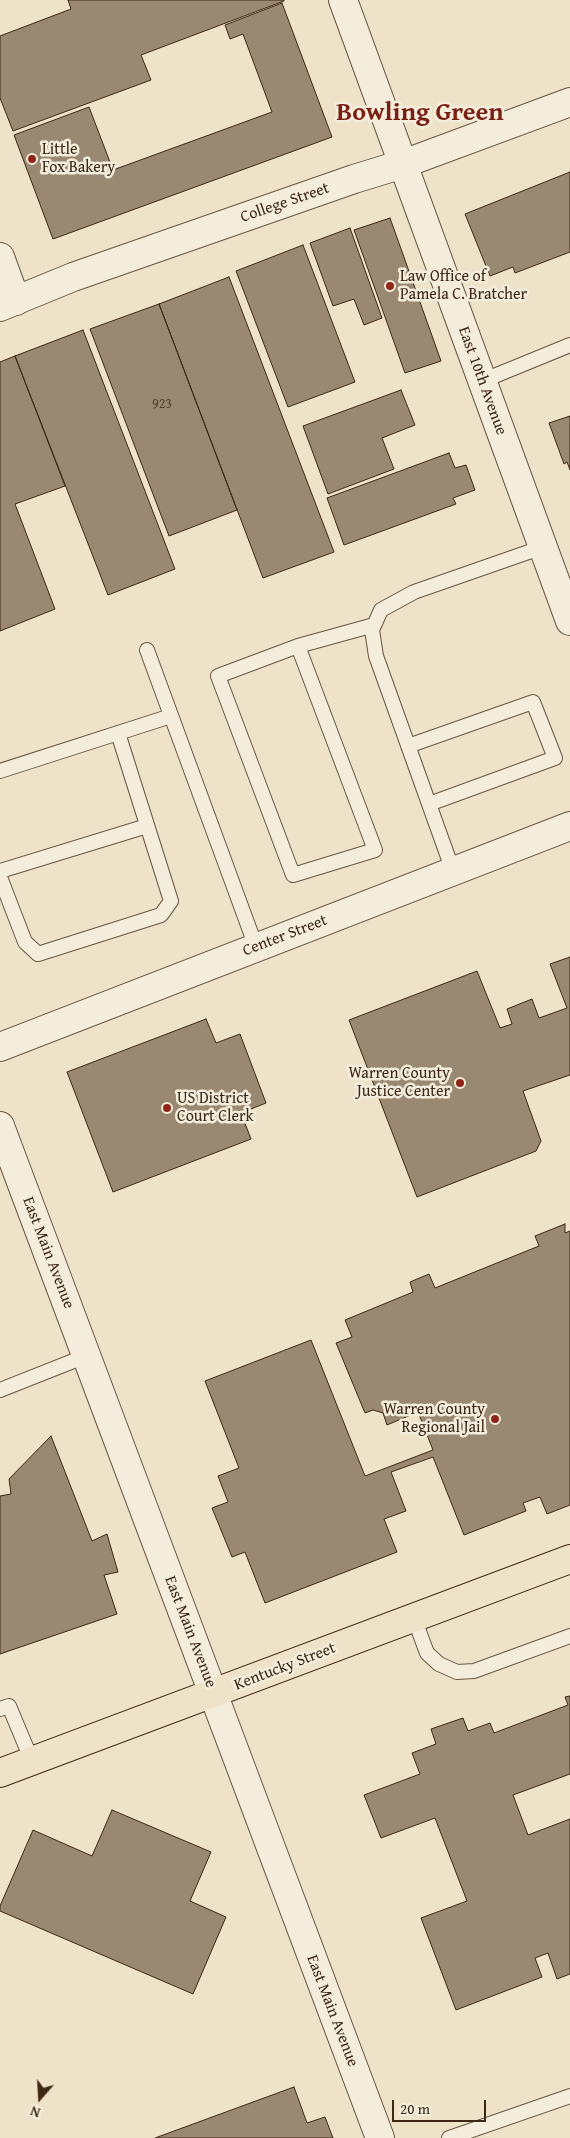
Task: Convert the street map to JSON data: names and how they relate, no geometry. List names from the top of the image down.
{
  "streets": {
    "main road": ["Kentucky Street"],
    "street": [
      "College Street",
      "East 10th Avenue",
      "Center Street",
      "East Main Avenue"
    ]
  },
  "crossings": [
    ["College Street", "East 10th Avenue"],
    ["East Main Avenue", "Kentucky Street"]
  ],
  "districts": ["Bowling Green"],
  "places": [
    "Little Fox Bakery",
    "Law Office of Pamela C. Bratcher",
    "Warren County Justice Center",
    "US District Court Clerk",
    "Warren County Regional Jail"
  ],
  "house_numbers": ["923"],
  "scale_bar": "20 m",
  "north": "bottom"
}
